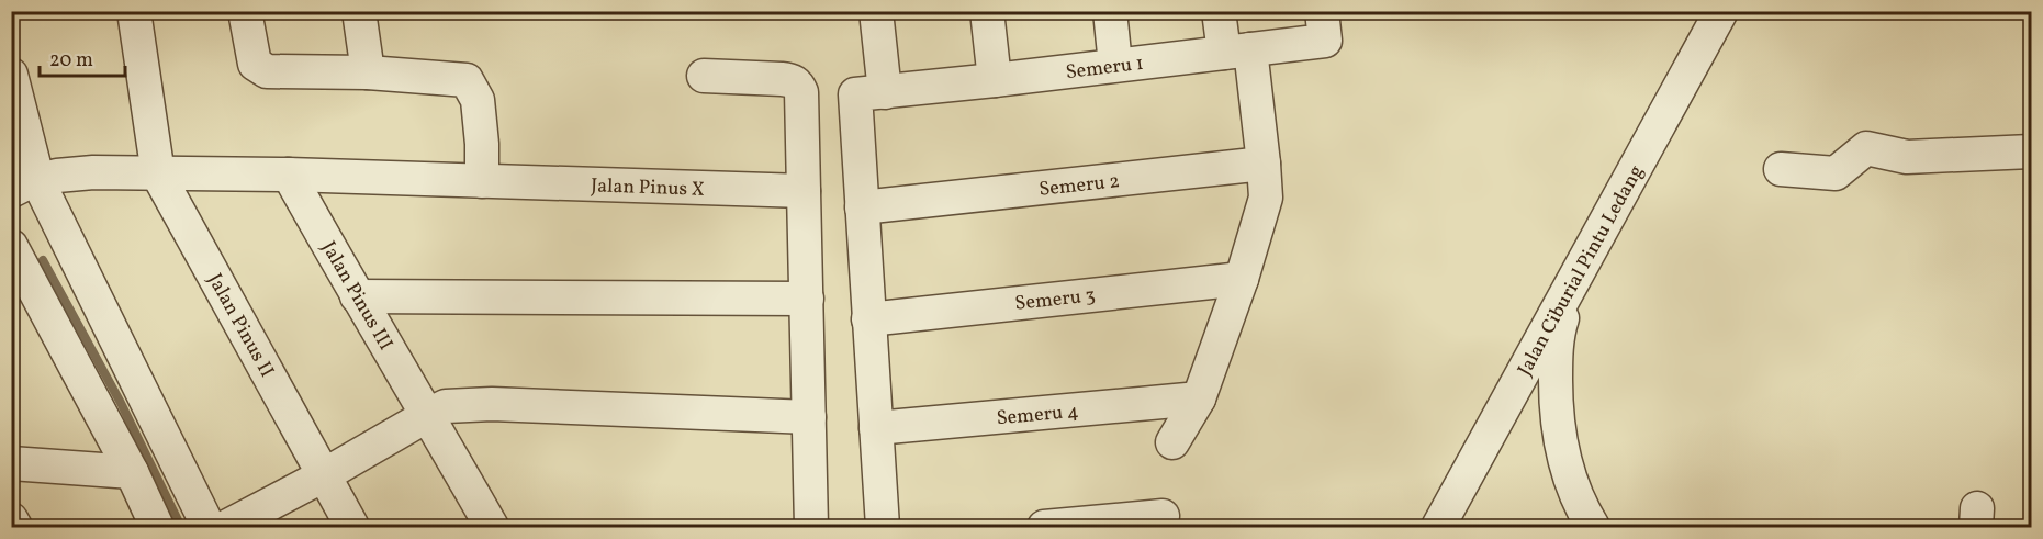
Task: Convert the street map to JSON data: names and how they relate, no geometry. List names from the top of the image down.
{
  "streets": {
    "street": [
      "Semeru 1",
      "Semeru 2",
      "Jalan Pinus X",
      "Jalan Ciburial Pintu Ledang",
      "Jalan Pinus III",
      "Semeru 3",
      "Jalan Pinus II",
      "Semeru 4"
    ]
  },
  "crossings": [
    ["Semeru 1", "Semeru 2"],
    ["Jalan Pinus X", "Jalan Pinus III"],
    ["Jalan Pinus X", "Jalan Pinus II"]
  ],
  "scale_bar": "20 m"
}
